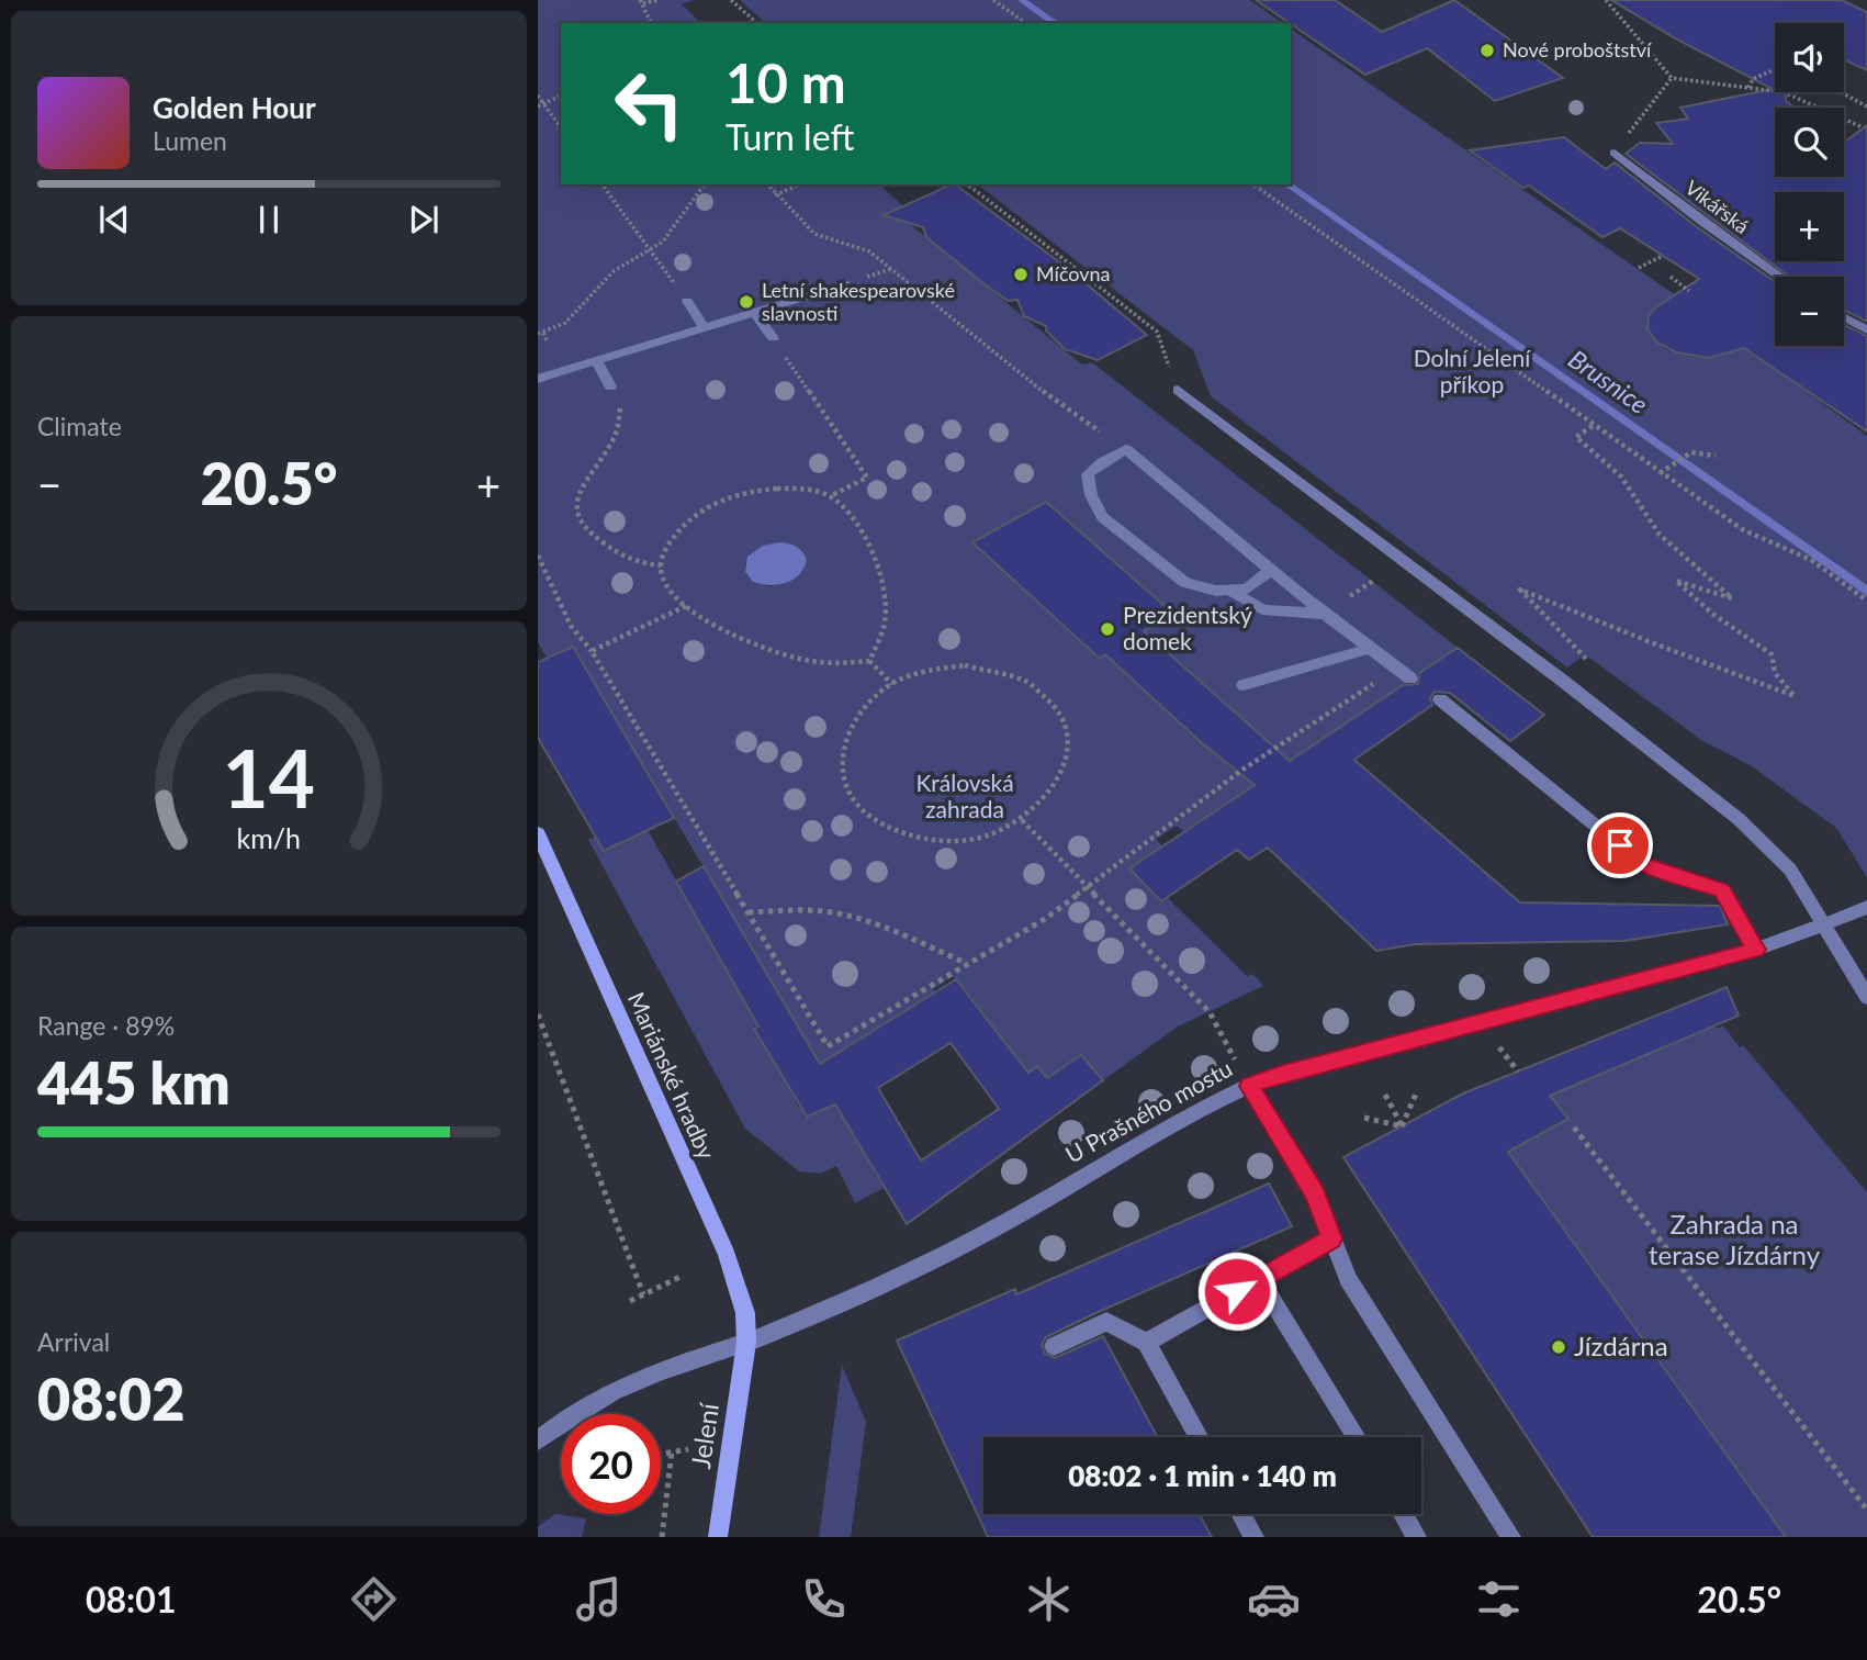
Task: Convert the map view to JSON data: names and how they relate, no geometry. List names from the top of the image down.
{
  "streets": {
    "main road": ["Mariánské hradby", "Jelení"],
    "street": ["Vikářská", "U Prašného mostu"]
  },
  "crossings": [
    ["Mariánské hradby", "U Prašného mostu"],
    ["Mariánské hradby", "Jelení"],
    ["U Prašného mostu", "Jelení"]
  ],
  "water": ["Brusnice"],
  "parks": ["Dolní Jelení příkop", "Královská zahrada", "Zahrada na terase Jízdárny"],
  "places": [
    "Nové proboštství",
    "Míčovna",
    "Letní shakespearovské slavnosti",
    "Prezidentský domek",
    "Jízdárna"
  ],
  "page": {
    "map_buttons": ["+", "−"],
    "turn": ["10 m", "Turn left"],
    "song": ["Golden Hour", "Lumen"],
    "tile": [
      "Climate",
      ["Range · 89%", "445 km"],
      ["Arrival", "08:02"]
    ],
    "heat": ["−", "20.5°", "+"],
    "limit": "20",
    "trip": "08:02 · 1 min · 140 m",
    "tabs": ["08:01", "20.5°"],
    "gauge": ["14", "km/h"]
  }
}
